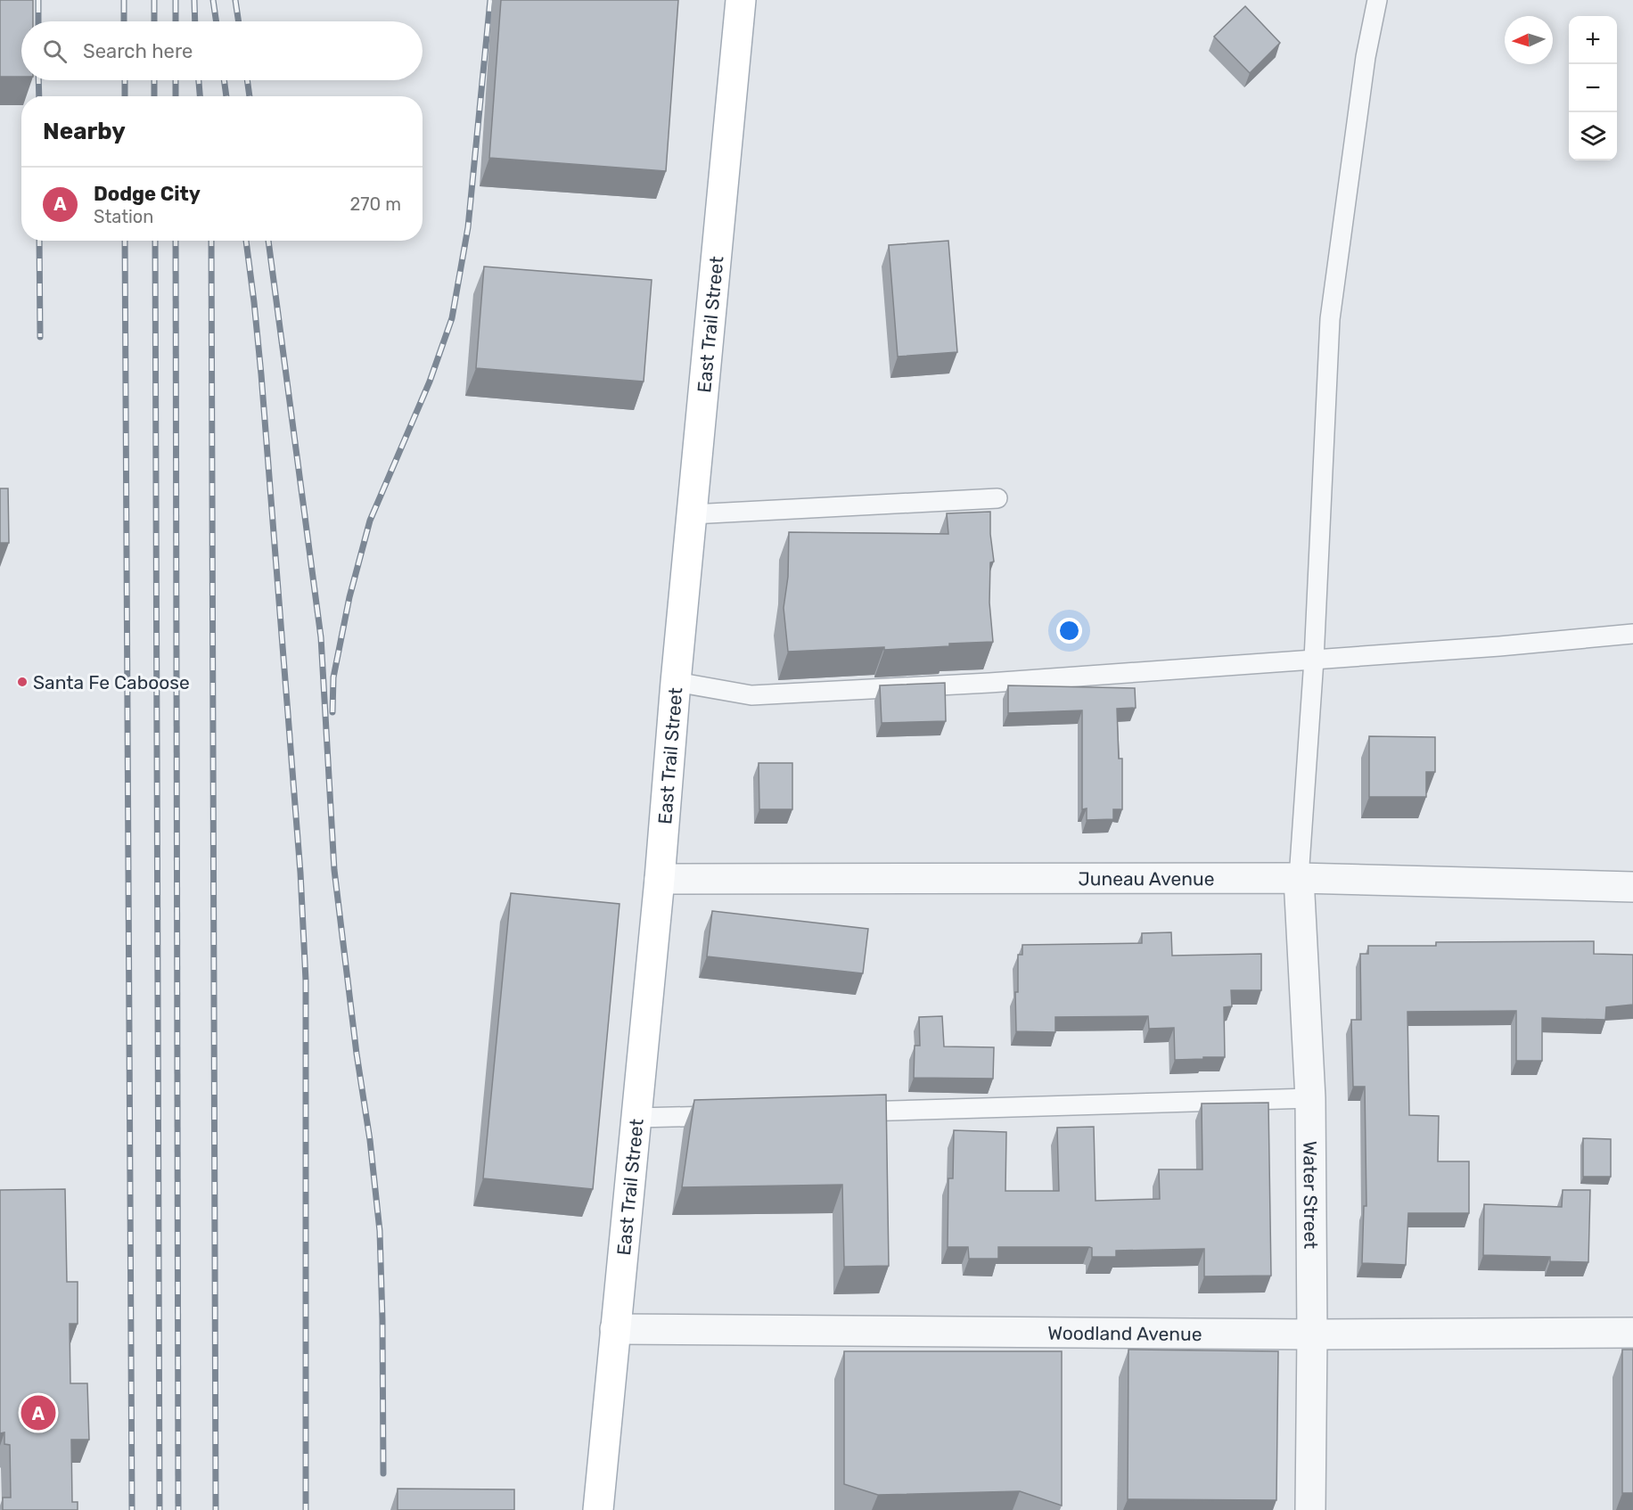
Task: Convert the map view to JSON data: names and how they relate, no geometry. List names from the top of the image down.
{
  "streets": {
    "main road": ["East Trail Street"],
    "street": ["Juneau Avenue", "Water Street", "Woodland Avenue"]
  },
  "crossings": [
    ["East Trail Street", "Juneau Avenue"],
    ["East Trail Street", "Woodland Avenue"],
    ["Juneau Avenue", "Water Street"],
    ["Water Street", "Woodland Avenue"]
  ],
  "places": ["Santa Fe Caboose"],
  "north": "left",
  "page": {
    "map_buttons": ["+", "−"],
    "search": "Search here",
    "heading": "Nearby",
    "list": [
      {
        "mark": "A",
        "name": "Dodge City",
        "note": "Station",
        "value": "270 m"
      }
    ],
    "pins": "A"
  }
}
